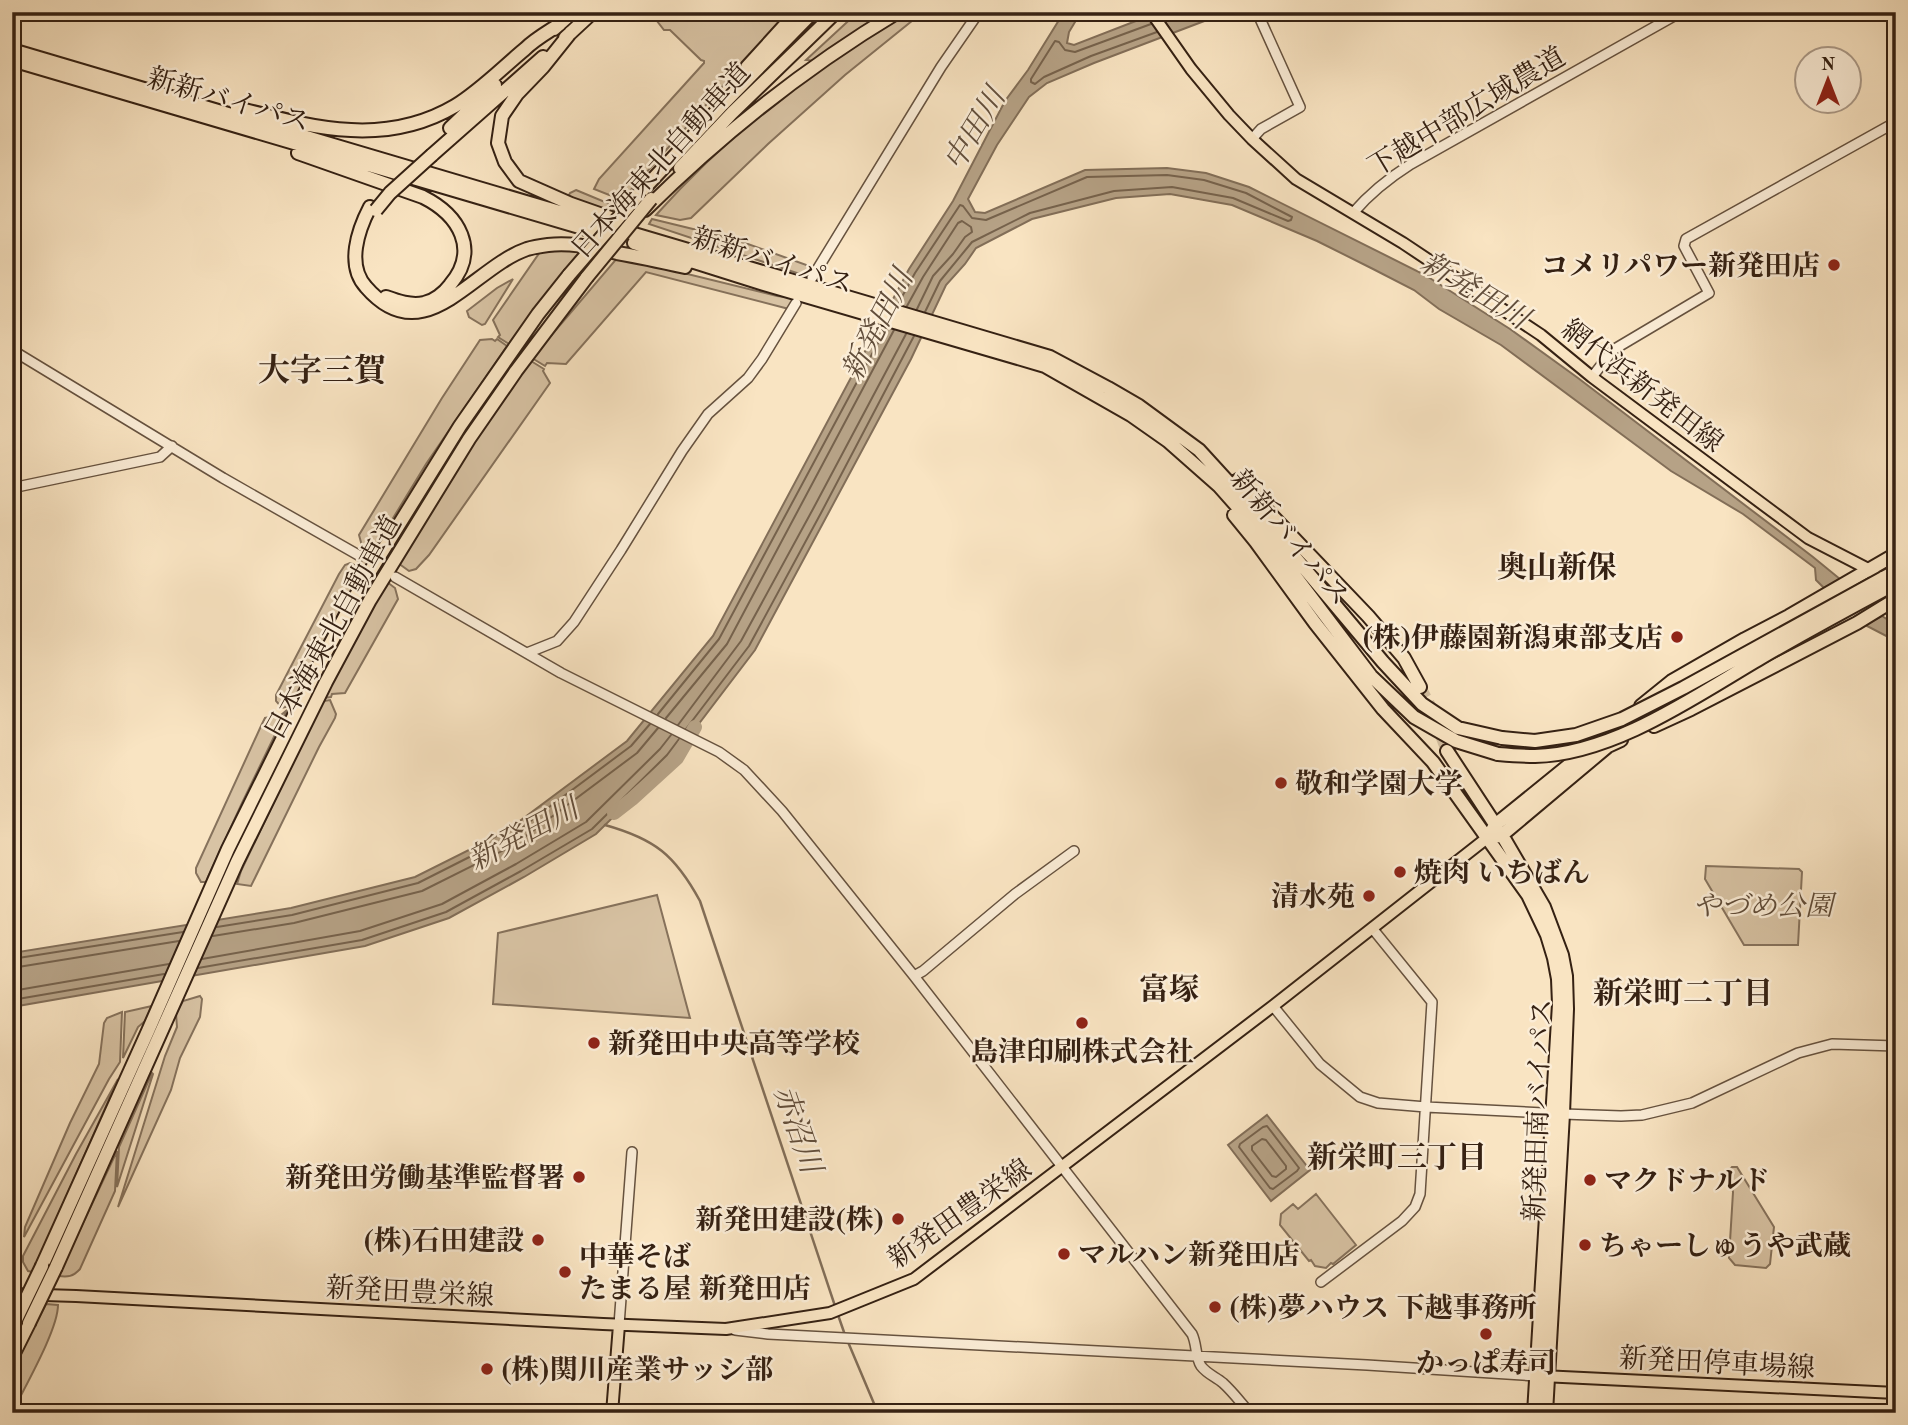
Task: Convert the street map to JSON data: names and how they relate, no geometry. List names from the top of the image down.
{
  "streets": {
    "highway": ["新新バイパス", "日本海東北自動車道", "新発田南バイパス"],
    "main road": ["網代浜新発田線", "新発田豊栄線", "新発田停車場線"],
    "street": ["下越中部広域農道"]
  },
  "crossings": [
    ["新新バイパス", "網代浜新発田線"],
    ["新新バイパス", "新発田南バイパス"],
    ["下越中部広域農道", "網代浜新発田線"],
    ["新発田南バイパス", "新発田豊栄線"],
    ["新発田南バイパス", "新発田停車場線"]
  ],
  "districts": [
    "大字三賀",
    "奥山新保",
    "富塚",
    "新栄町二丁目",
    "新栄町三丁目"
  ],
  "water": ["中田川", "新発田川", "赤沼川"],
  "parks": ["やづめ公園"],
  "places": [
    "コメリパワー新発田店",
    "(株)伊藤園新潟東部支店",
    "敬和学園大学",
    "焼肉 いちばん",
    "清水苑",
    "島津印刷株式会社",
    "新発田中央高等学校",
    "新発田労働基準監督署",
    "マクドナルド",
    "新発田建設(株)",
    "(株)石田建設",
    "ちゃーしゅうや武蔵",
    "マルハン新発田店",
    "中華そば たまる屋 新発田店",
    "(株)夢ハウス 下越事務所",
    "かっぱ寿司",
    "(株)関川産業サッシ部"
  ],
  "north": "top"
}
